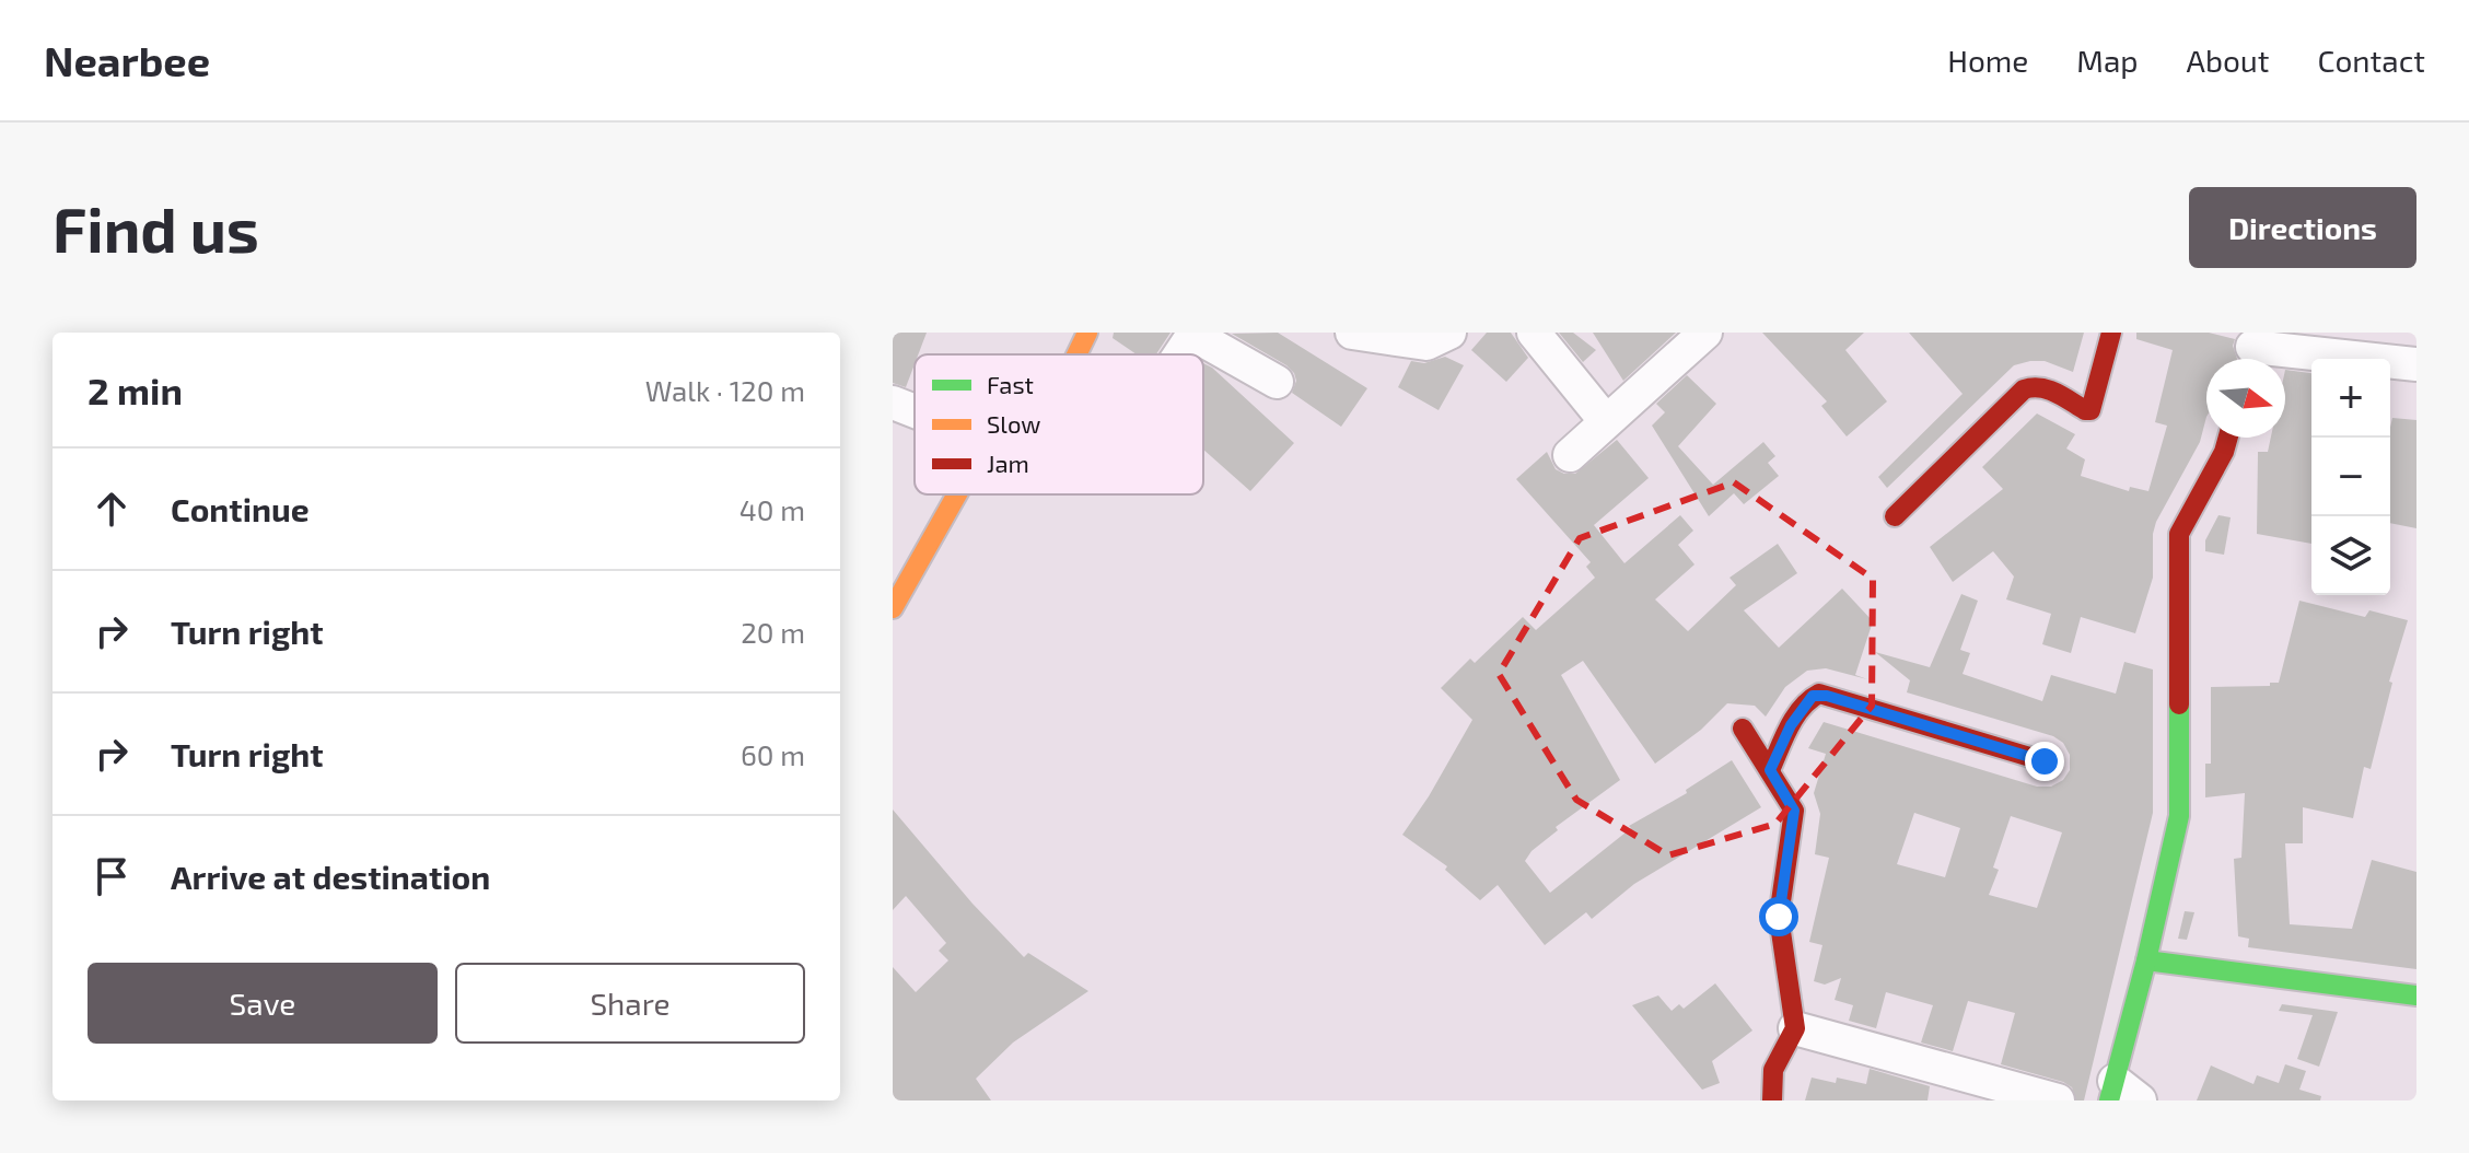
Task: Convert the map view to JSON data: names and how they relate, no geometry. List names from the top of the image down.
{
  "legend": ["Fast", "Slow", "Jam"],
  "north": "right",
  "page": {
    "header": "Nearbee",
    "nav": [
      "Home",
      "Map",
      "About",
      "Contact"
    ],
    "buttons": [
      "Directions",
      ["Save", "Share"]
    ],
    "title": "Find us",
    "heading": ["2 min", "Walk · 120 m"],
    "map_buttons": ["+", "−"],
    "list": [
      ["Continue", "40 m"],
      ["Turn right", "20 m"],
      ["Turn right", "60 m"],
      "Arrive at destination"
    ]
  }
}
